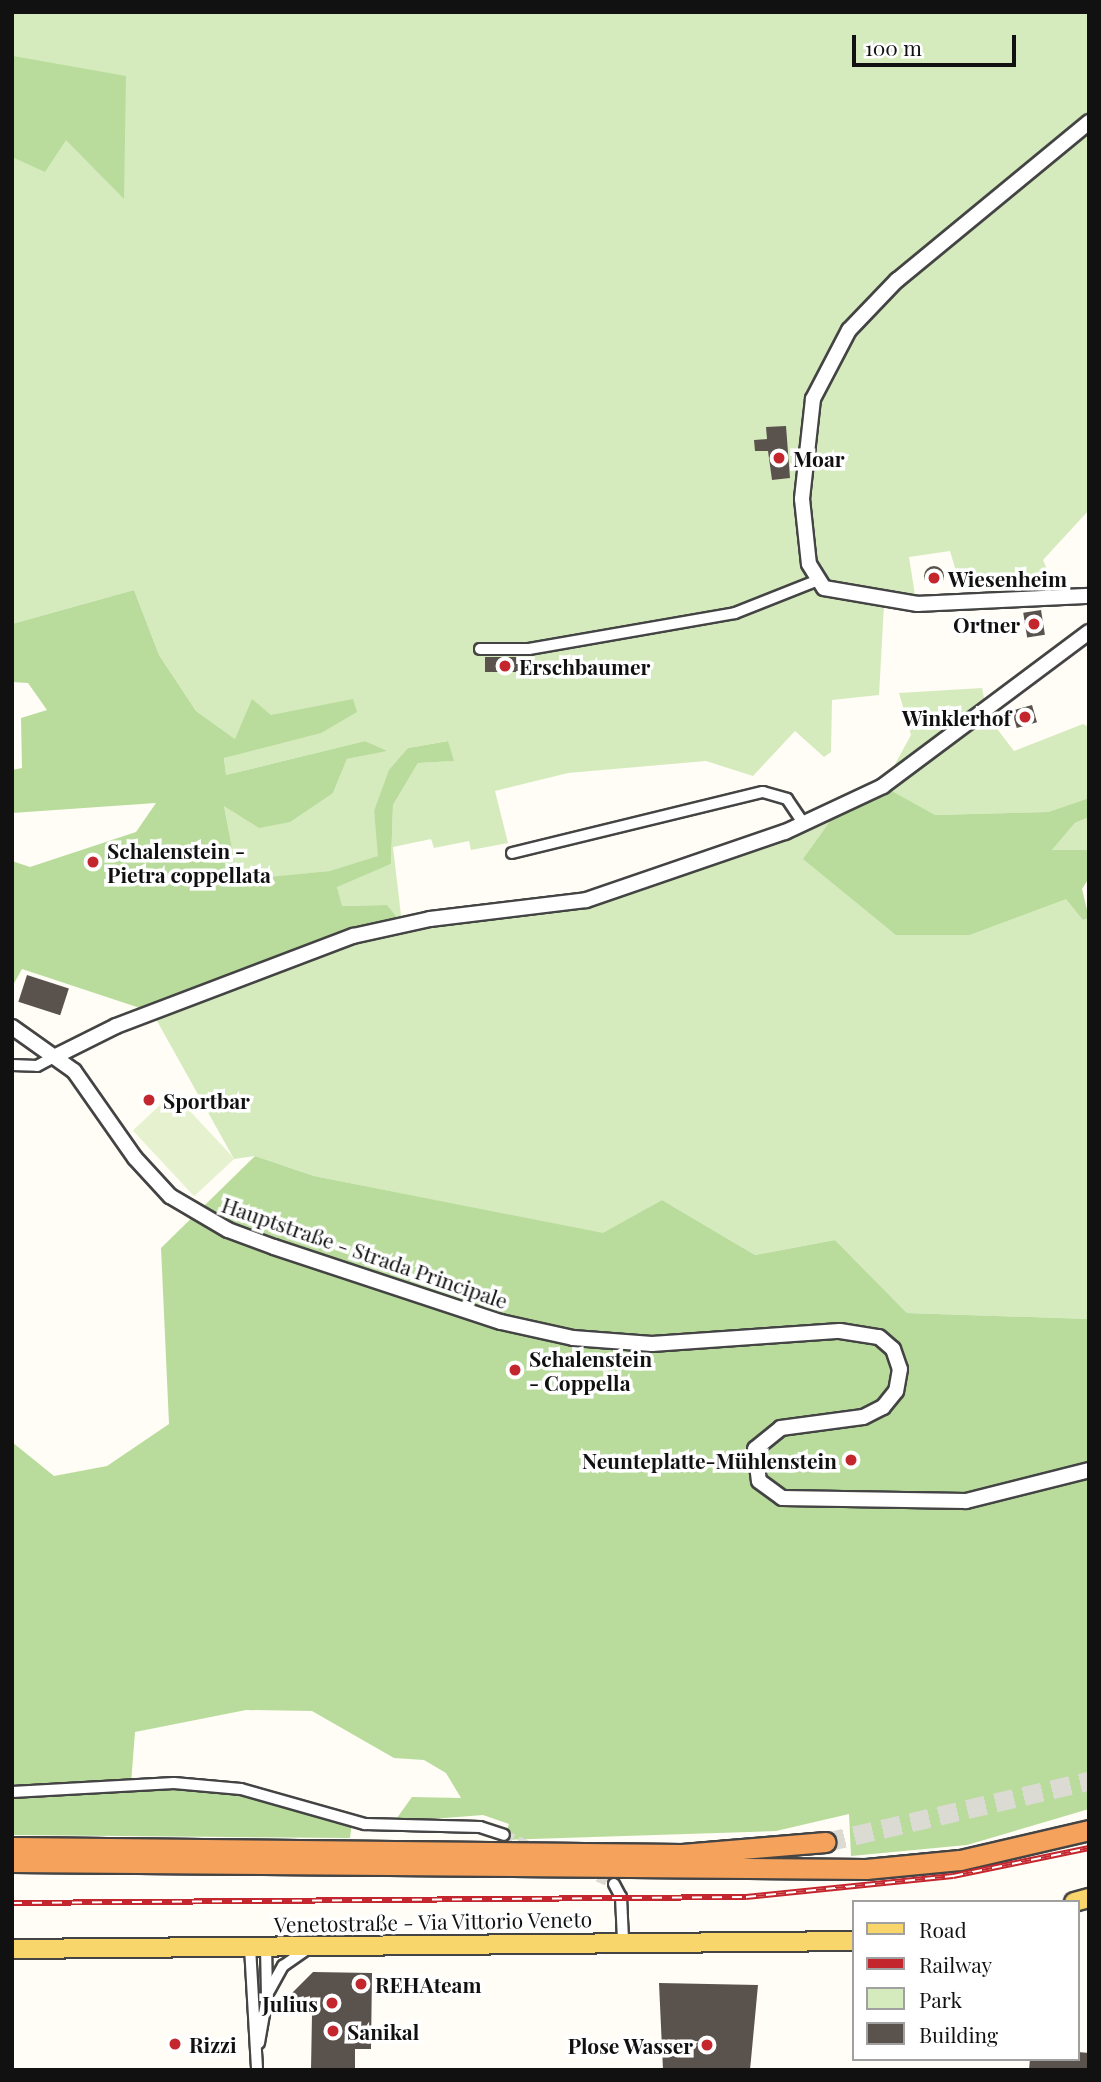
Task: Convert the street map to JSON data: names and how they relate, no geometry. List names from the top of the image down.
{
  "streets": {
    "main road": ["Venetostraße - Via Vittorio Veneto"],
    "street": ["Hauptstraße - Strada Principale"]
  },
  "places": [
    "Moar",
    "Wiesenheim",
    "Ortner",
    "Erschbaumer",
    "Winklerhof",
    "Schalenstein - Pietra coppellata",
    "Sportbar",
    "Schalenstein - Coppella",
    "Neunteplatte-Mühlenstein",
    "REHAteam",
    "Julius",
    "Sanikal",
    "Rizzi",
    "Plose Wasser"
  ],
  "legend": [
    "Road",
    "Railway",
    "Park",
    "Building"
  ],
  "scale_bar": "100 m"
}
